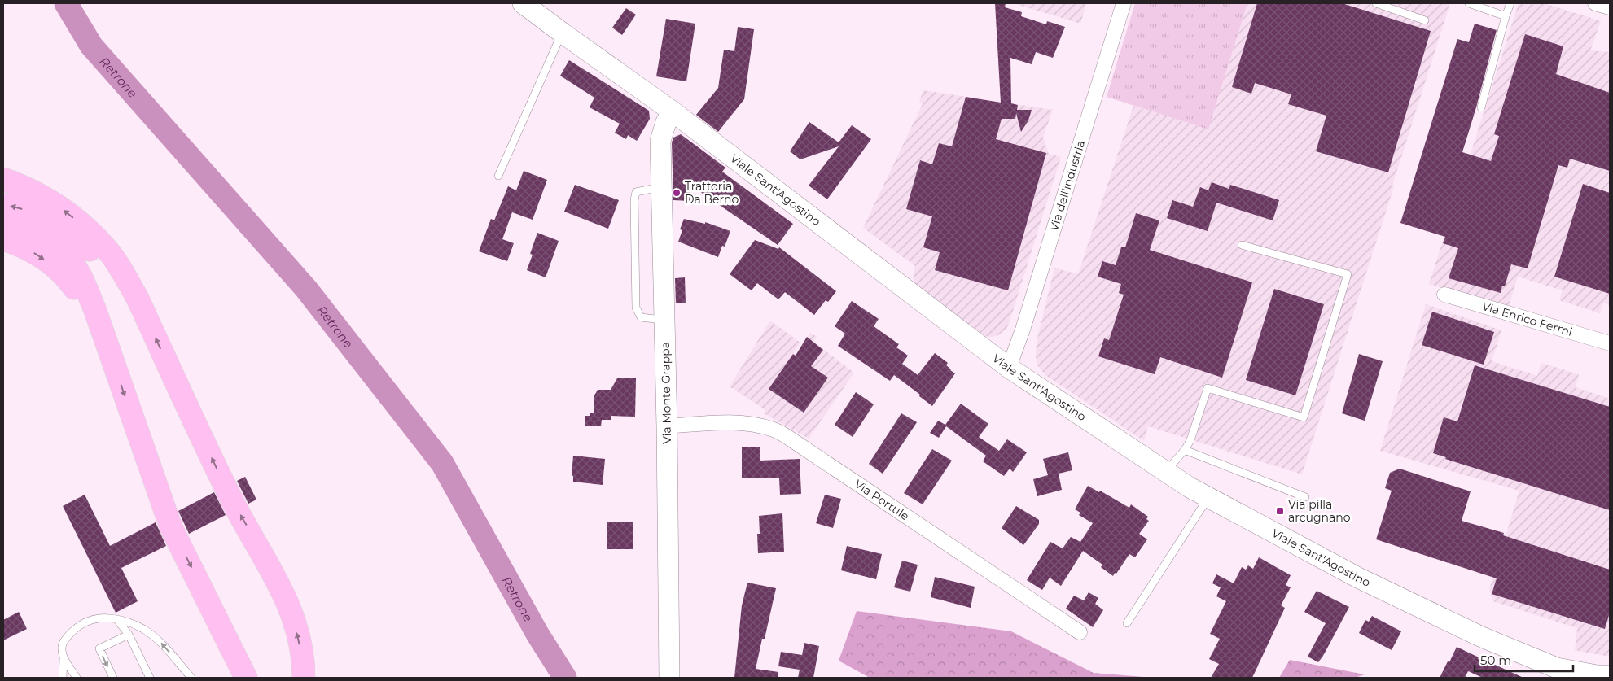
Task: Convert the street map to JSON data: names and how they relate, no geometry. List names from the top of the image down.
{
  "streets": {
    "main road": ["Viale Sant'Agostino", "Via Monte Grappa"],
    "street": ["Via dell'industria", "Via Enrico Fermi", "Via Portule"]
  },
  "crossings": [
    ["Via dell'industria", "Viale Sant'Agostino"],
    ["Viale Sant'Agostino", "Via Monte Grappa"],
    ["Via Monte Grappa", "Via Portule"]
  ],
  "water": ["Retrone"],
  "places": {
    "other": ["Trattoria Da Berno"],
    "transit": ["Via pilla arcugnano"]
  },
  "scale_bar": "50 m"
}
